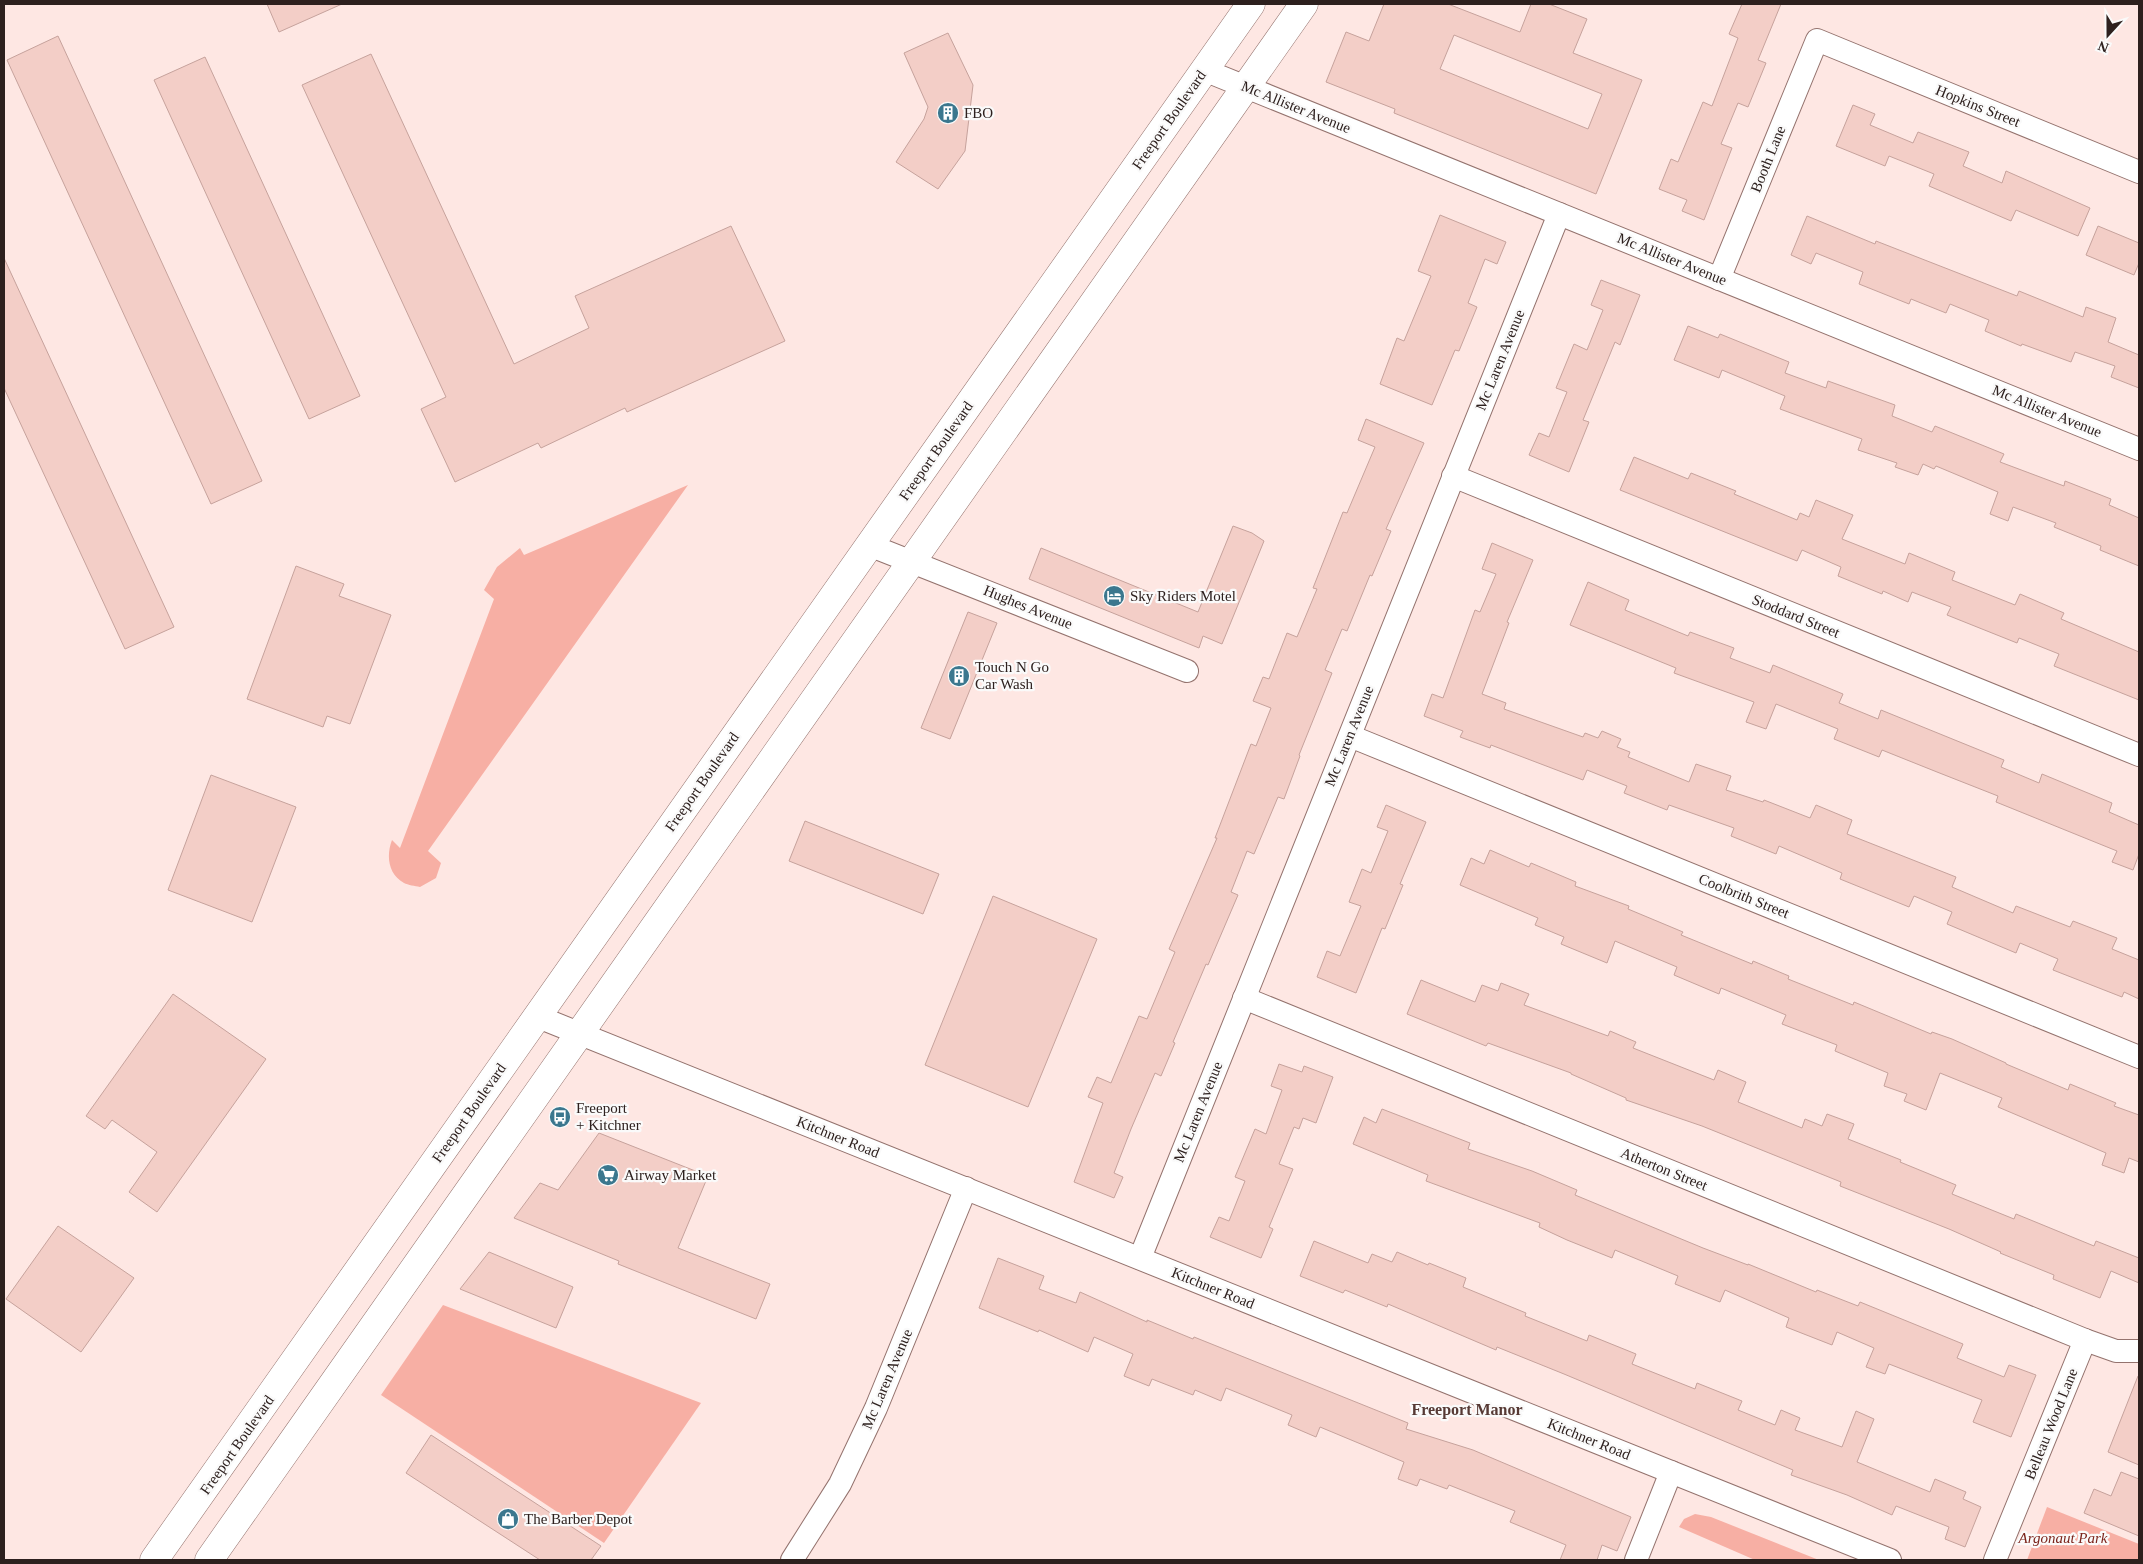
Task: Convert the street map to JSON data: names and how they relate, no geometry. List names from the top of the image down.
{
  "streets": {
    "main road": ["Freeport Boulevard"],
    "street": [
      "Hopkins Street",
      "Mc Allister Avenue",
      "Booth Lane",
      "Mc Laren Avenue",
      "Hughes Avenue",
      "Stoddard Street",
      "Coolbrith Street",
      "Kitchner Road",
      "Atherton Street",
      "Belleau Wood Lane"
    ]
  },
  "crossings": [
    ["Hopkins Street", "Booth Lane"],
    ["Mc Allister Avenue", "Freeport Boulevard"],
    ["Mc Allister Avenue", "Booth Lane"],
    ["Mc Allister Avenue", "Mc Laren Avenue"],
    ["Freeport Boulevard", "Hughes Avenue"],
    ["Freeport Boulevard", "Kitchner Road"],
    ["Mc Laren Avenue", "Stoddard Street"],
    ["Mc Laren Avenue", "Coolbrith Street"],
    ["Mc Laren Avenue", "Kitchner Road"],
    ["Mc Laren Avenue", "Atherton Street"],
    ["Atherton Street", "Belleau Wood Lane"]
  ],
  "districts": ["Freeport Manor"],
  "parks": ["Argonaut Park"],
  "places": {
    "building": ["FBO", "Touch N Go Car Wash"],
    "hotel": ["Sky Riders Motel"],
    "bus stop": ["Freeport + Kitchner"],
    "supermarket": ["Airway Market"],
    "shop": ["The Barber Depot"]
  },
  "north": "bottom"
}
